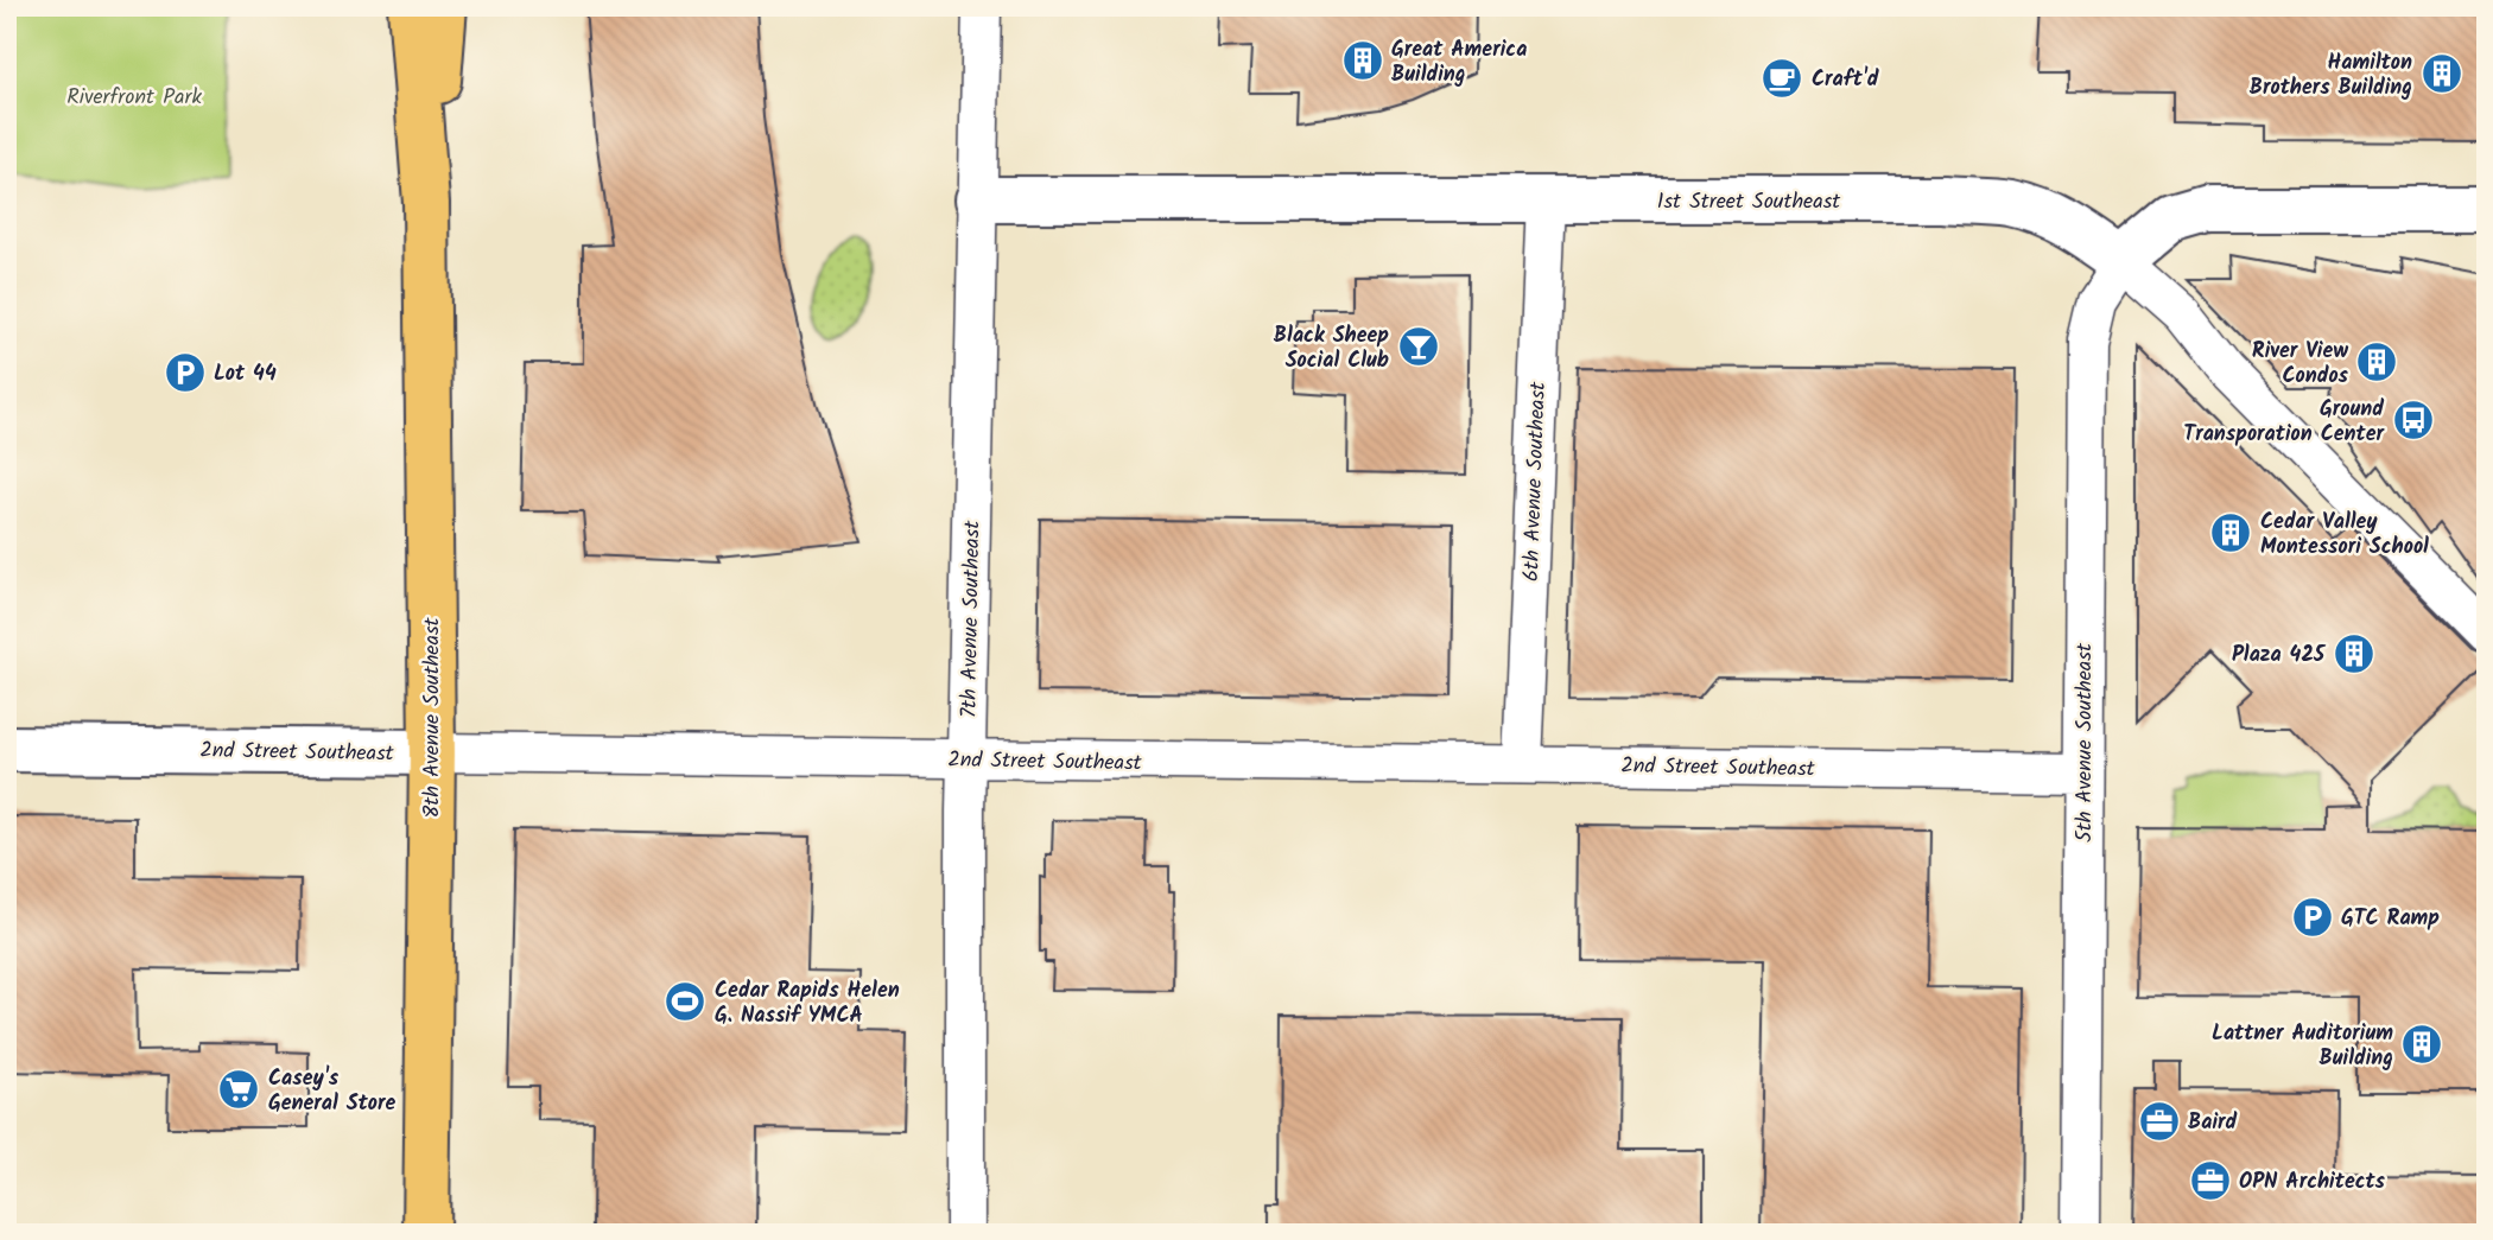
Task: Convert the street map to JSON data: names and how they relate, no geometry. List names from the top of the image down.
{
  "streets": {
    "main road": ["8th Avenue Southeast"],
    "street": [
      "1st Street Southeast",
      "6th Avenue Southeast",
      "7th Avenue Southeast",
      "5th Avenue Southeast",
      "2nd Street Southeast"
    ]
  },
  "crossings": [
    ["1st Street Southeast", "6th Avenue Southeast"],
    ["1st Street Southeast", "7th Avenue Southeast"],
    ["1st Street Southeast", "5th Avenue Southeast"],
    ["6th Avenue Southeast", "2nd Street Southeast"],
    ["7th Avenue Southeast", "2nd Street Southeast"],
    ["8th Avenue Southeast", "2nd Street Southeast"],
    ["5th Avenue Southeast", "2nd Street Southeast"]
  ],
  "parks": ["Riverfront Park"],
  "places": {
    "building": [
      "Great America Building",
      "Hamilton Brothers Building",
      "River View Condos",
      "Cedar Valley Montessori School",
      "Plaza 425",
      "Lattner Auditorium Building"
    ],
    "cafe": ["Craft'd"],
    "bar": ["Black Sheep Social Club"],
    "parking": ["Lot 44", "GTC Ramp"],
    "bus stop": ["Ground Transporation Center"],
    "sports": ["Cedar Rapids Helen G. Nassif YMCA"],
    "supermarket": ["Casey's General Store"],
    "office": ["Baird", "OPN Architects"]
  }
}
